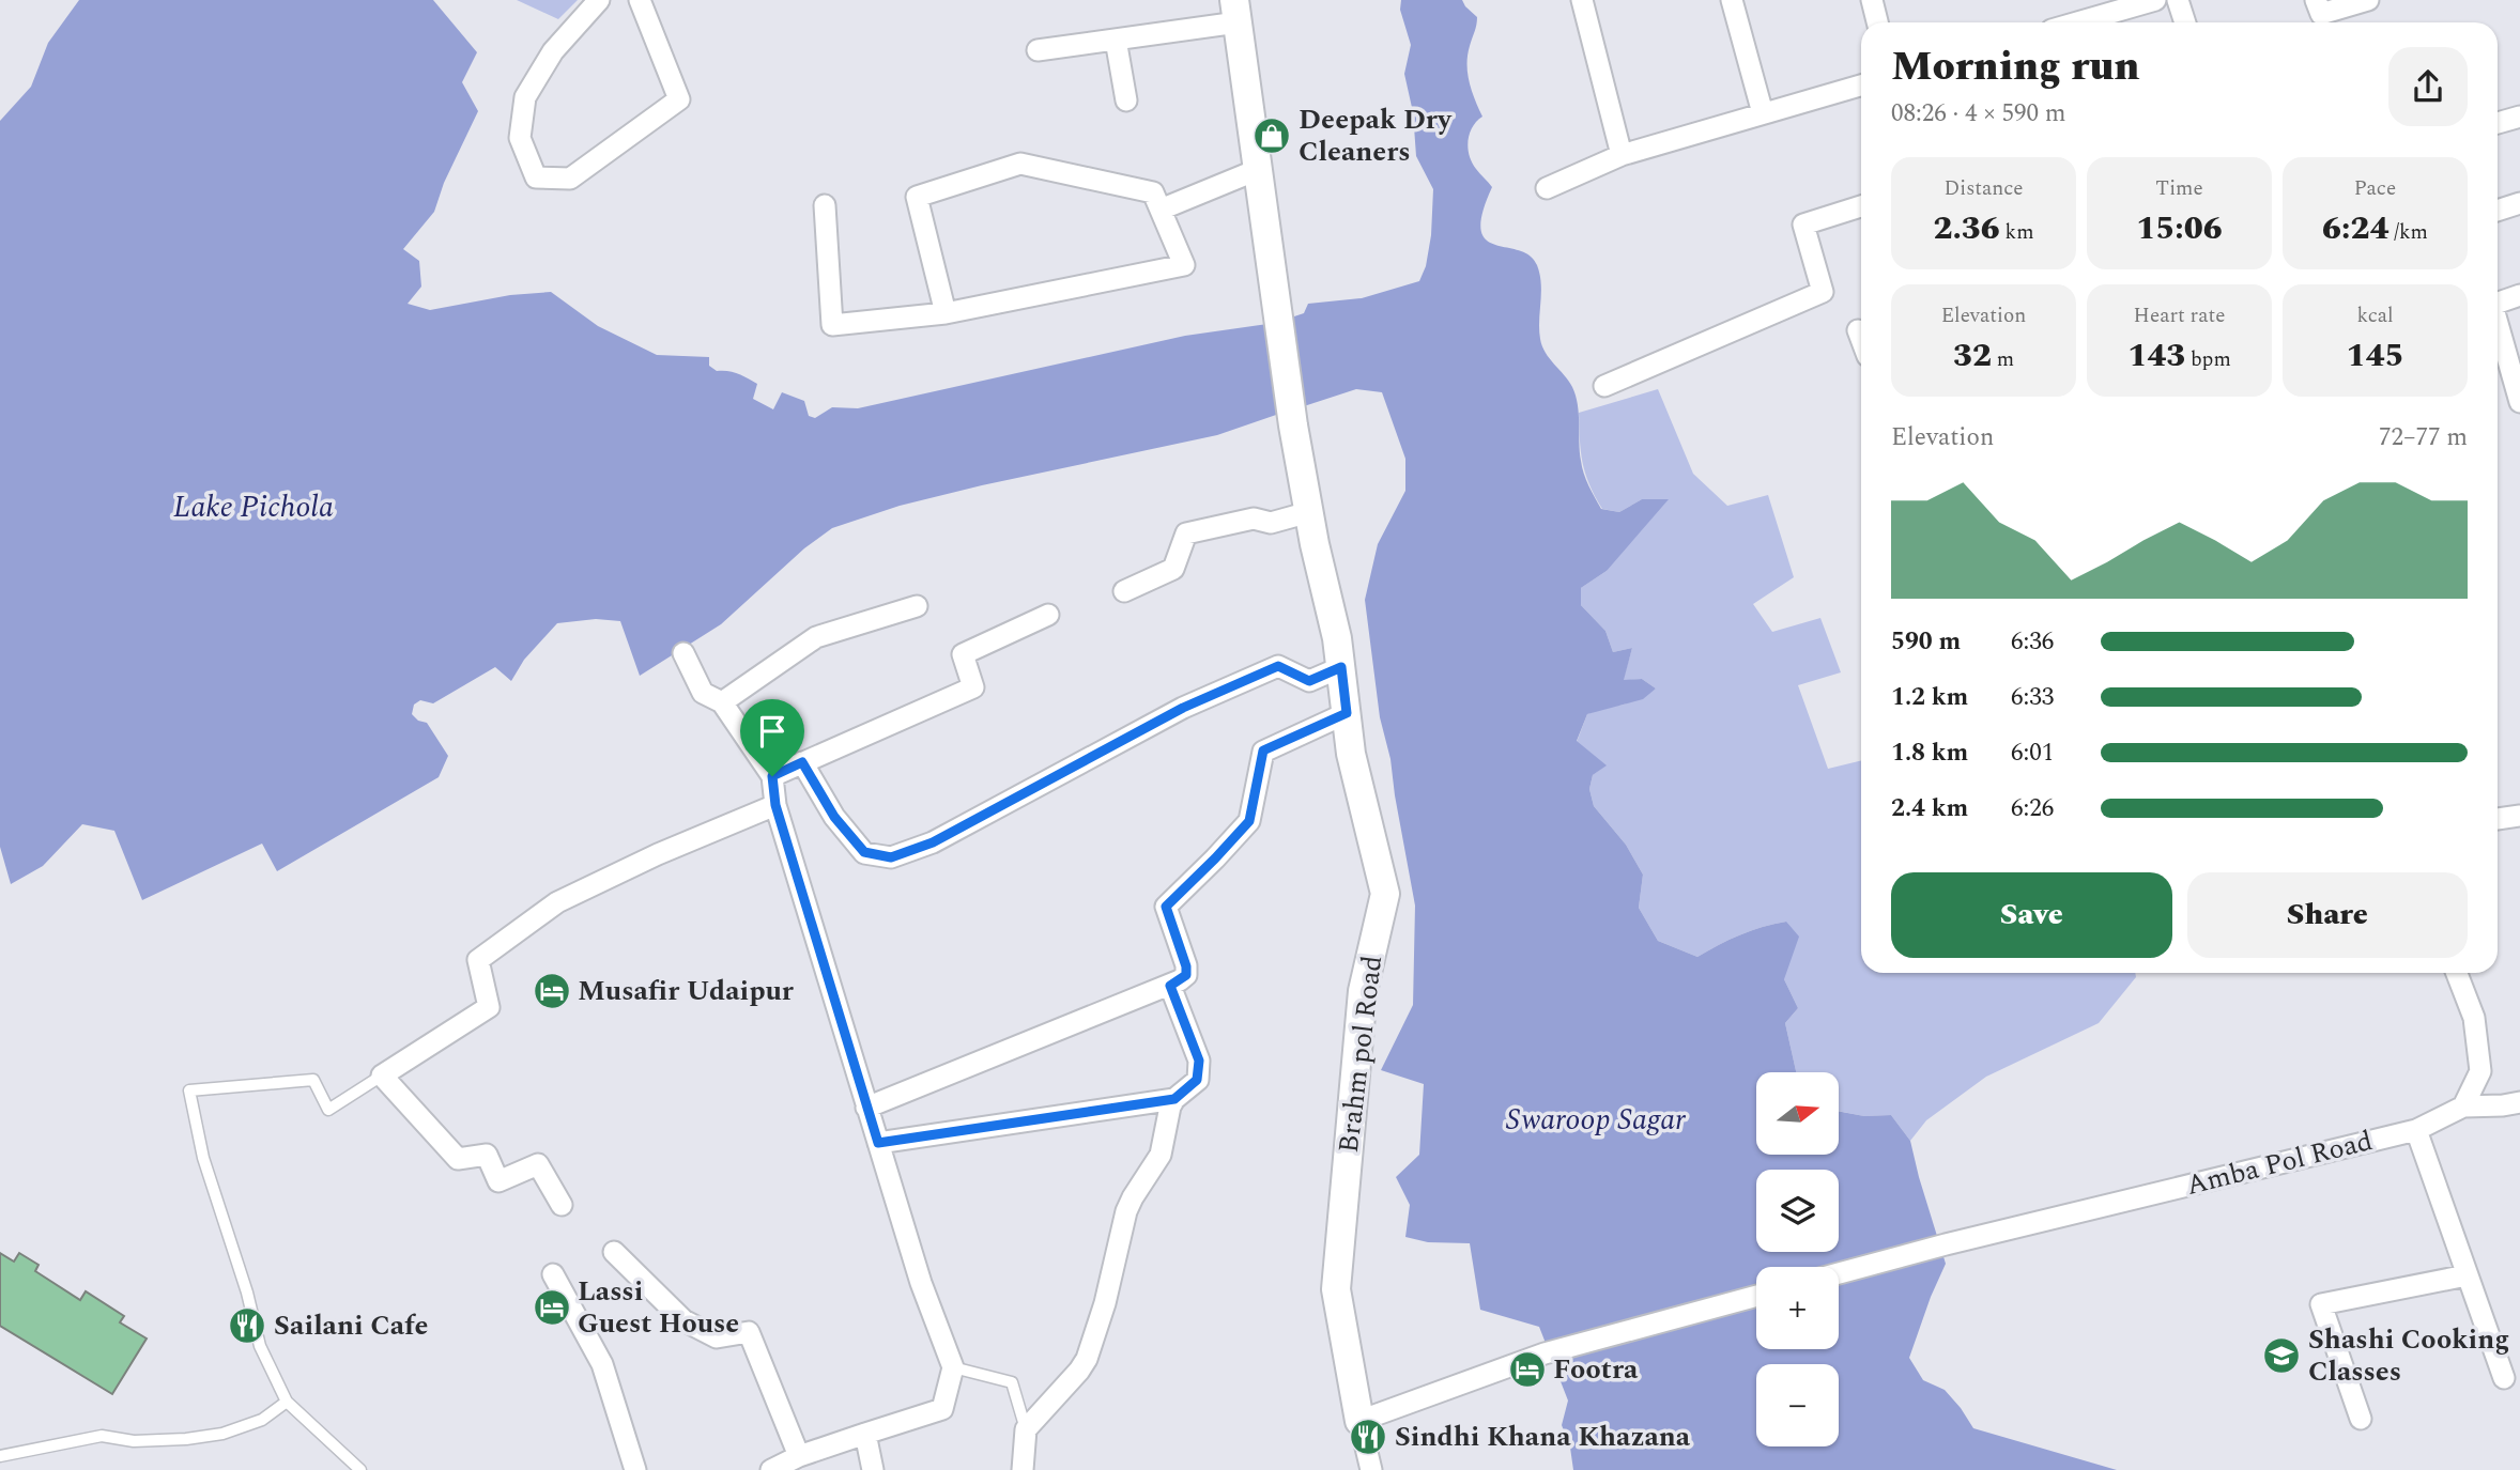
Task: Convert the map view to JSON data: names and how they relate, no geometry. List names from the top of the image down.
{
  "streets": {
    "street": ["Brahm pol Road", "Amba Pol Road"]
  },
  "water": ["Lake Pichola", "Swaroop Sagar"],
  "places": {
    "shop": ["Deepak Dry Cleaners"],
    "hotel": ["Musafir Udaipur", "Lassi Guest House", "Footra"],
    "restaurant": ["Sailani Cafe", "Sindhi Khana Khazana"],
    "school or university": ["Shashi Cooking Classes"]
  },
  "north": "right",
  "page": {
    "heading": ["Morning run", "08:26 · 4 × 590 m"],
    "stats": [
      ["Distance", "2.36 km"],
      ["Time", "15:06"],
      ["Pace", "6:24 /km"],
      ["Elevation", "32 m"],
      ["Heart rate", "143 bpm"],
      ["kcal", "145"]
    ],
    "chart": ["Elevation", "72–77 m"],
    "list": [
      {
        "name": "590 m",
        "note": "6:36"
      },
      {
        "name": "1.2 km",
        "note": "6:33"
      },
      {
        "name": "1.8 km",
        "note": "6:01"
      },
      {
        "name": "2.4 km",
        "note": "6:26"
      }
    ],
    "buttons": ["Save", "Share"],
    "map_buttons": ["+", "−"]
  }
}
